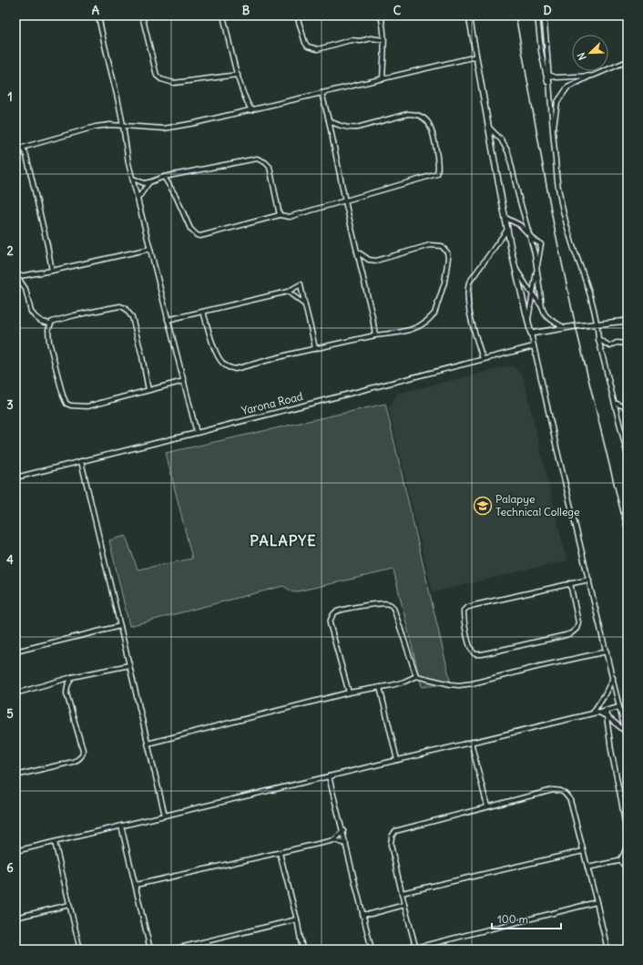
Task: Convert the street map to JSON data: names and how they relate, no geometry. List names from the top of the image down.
{
  "streets": {
    "street": ["Yarona Road"]
  },
  "districts": ["PALAPYE"],
  "places": {
    "school or university": ["Palapye Technical College"]
  },
  "scale_bar": "100 m",
  "north": "bottom left",
  "grid": {
    "columns": [
      "A",
      "B",
      "C",
      "D"
    ],
    "rows": [
      "1",
      "2",
      "3",
      "4",
      "5",
      "6"
    ]
  }
}
